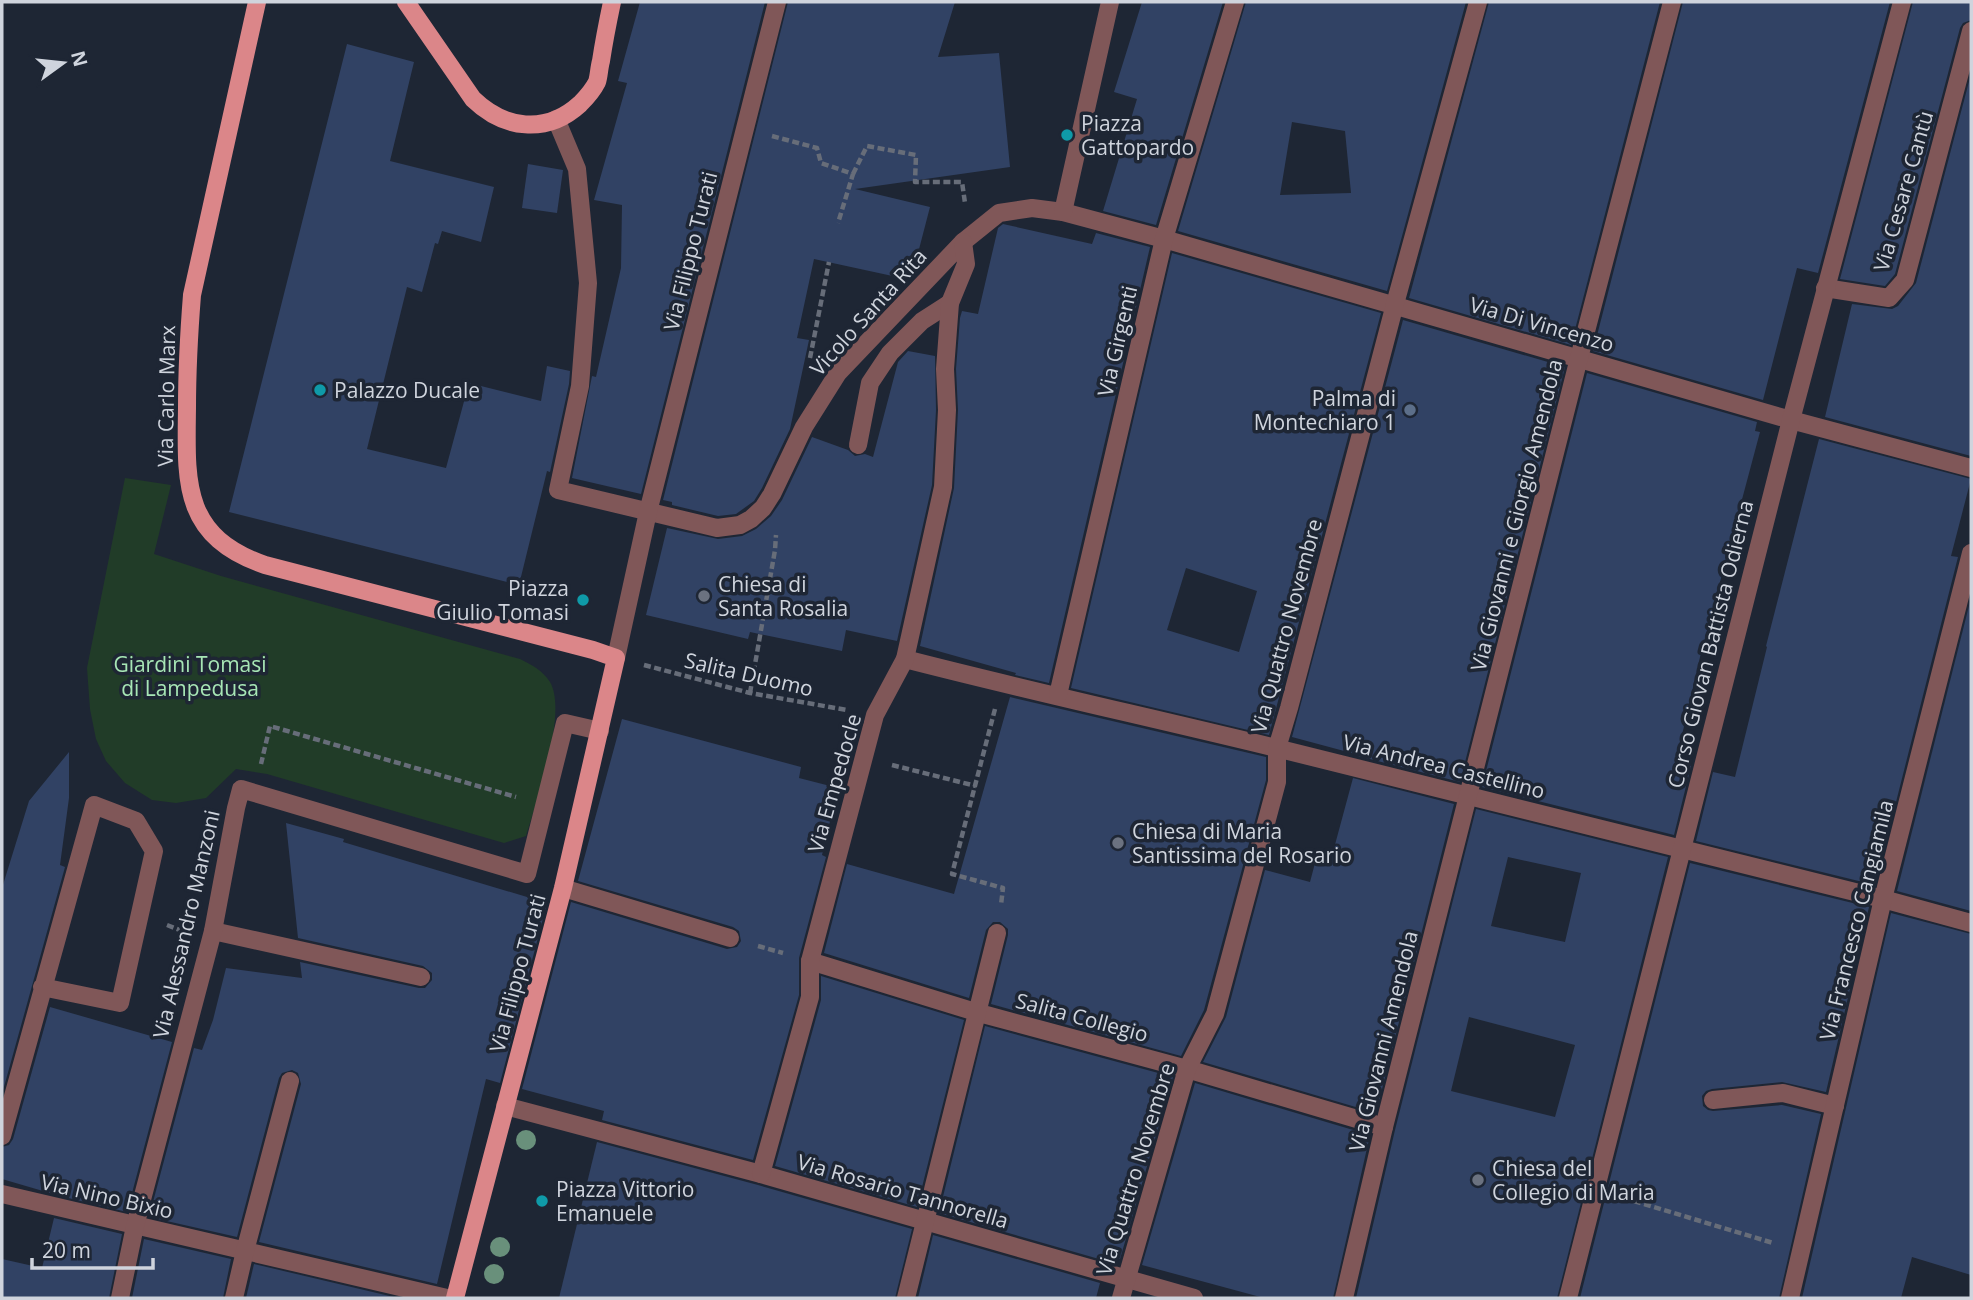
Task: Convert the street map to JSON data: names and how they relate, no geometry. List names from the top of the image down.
{
  "streets": {
    "main road": ["Via Filippo Turati", "Via Carlo Marx"],
    "street": [
      "Via Cesare Cantù",
      "Vicolo Santa Rita",
      "Via Di Vincenzo",
      "Via Girgenti",
      "Via Giovanni e Giorgio Amendola",
      "Via Quattro Novembre",
      "Corso Giovan Battista Odierna",
      "Via Andrea Castellino",
      "Via Empedocle",
      "Via Francesco Cangiamila",
      "Via Alessandro Manzoni",
      "Salita Collegio",
      "Via Giovanni Amendola",
      "Via Rosario Tannorella",
      "Via Nino Bixio"
    ],
    "path": ["Salita Duomo"]
  },
  "crossings": [
    ["Via Cesare Cantù", "Corso Giovan Battista Odierna"],
    ["Via Filippo Turati", "Vicolo Santa Rita"],
    ["Via Filippo Turati", "Via Carlo Marx"],
    ["Via Filippo Turati", "Salita Duomo"],
    ["Via Filippo Turati", "Via Alessandro Manzoni"],
    ["Via Filippo Turati", "Via Rosario Tannorella"],
    ["Vicolo Santa Rita", "Via Di Vincenzo"],
    ["Vicolo Santa Rita", "Via Empedocle"],
    ["Via Di Vincenzo", "Via Girgenti"],
    ["Via Di Vincenzo", "Via Giovanni e Giorgio Amendola"],
    ["Via Di Vincenzo", "Via Quattro Novembre"],
    ["Via Di Vincenzo", "Corso Giovan Battista Odierna"],
    ["Via Girgenti", "Via Andrea Castellino"],
    ["Via Carlo Marx", "Salita Duomo"],
    ["Via Giovanni e Giorgio Amendola", "Via Andrea Castellino"],
    ["Via Giovanni e Giorgio Amendola", "Via Giovanni Amendola"],
    ["Via Quattro Novembre", "Via Andrea Castellino"],
    ["Via Quattro Novembre", "Salita Collegio"],
    ["Via Quattro Novembre", "Via Rosario Tannorella"],
    ["Corso Giovan Battista Odierna", "Via Andrea Castellino"],
    ["Salita Duomo", "Via Empedocle"],
    ["Via Andrea Castellino", "Via Empedocle"],
    ["Via Andrea Castellino", "Via Francesco Cangiamila"],
    ["Via Andrea Castellino", "Via Giovanni Amendola"],
    ["Via Empedocle", "Salita Collegio"],
    ["Via Empedocle", "Via Rosario Tannorella"],
    ["Via Alessandro Manzoni", "Via Nino Bixio"],
    ["Salita Collegio", "Via Giovanni Amendola"]
  ],
  "parks": ["Giardini Tomasi di Lampedusa"],
  "places": [
    "Piazza Gattopardo",
    "Palazzo Ducale",
    "Palma di Montechiaro 1",
    "Chiesa di Santa Rosalia",
    "Piazza Giulio Tomasi",
    "Chiesa di Maria Santissima del Rosario",
    "Chiesa del Collegio di Maria",
    "Piazza Vittorio Emanuele"
  ],
  "scale_bar": "20 m",
  "north": "right"
}
